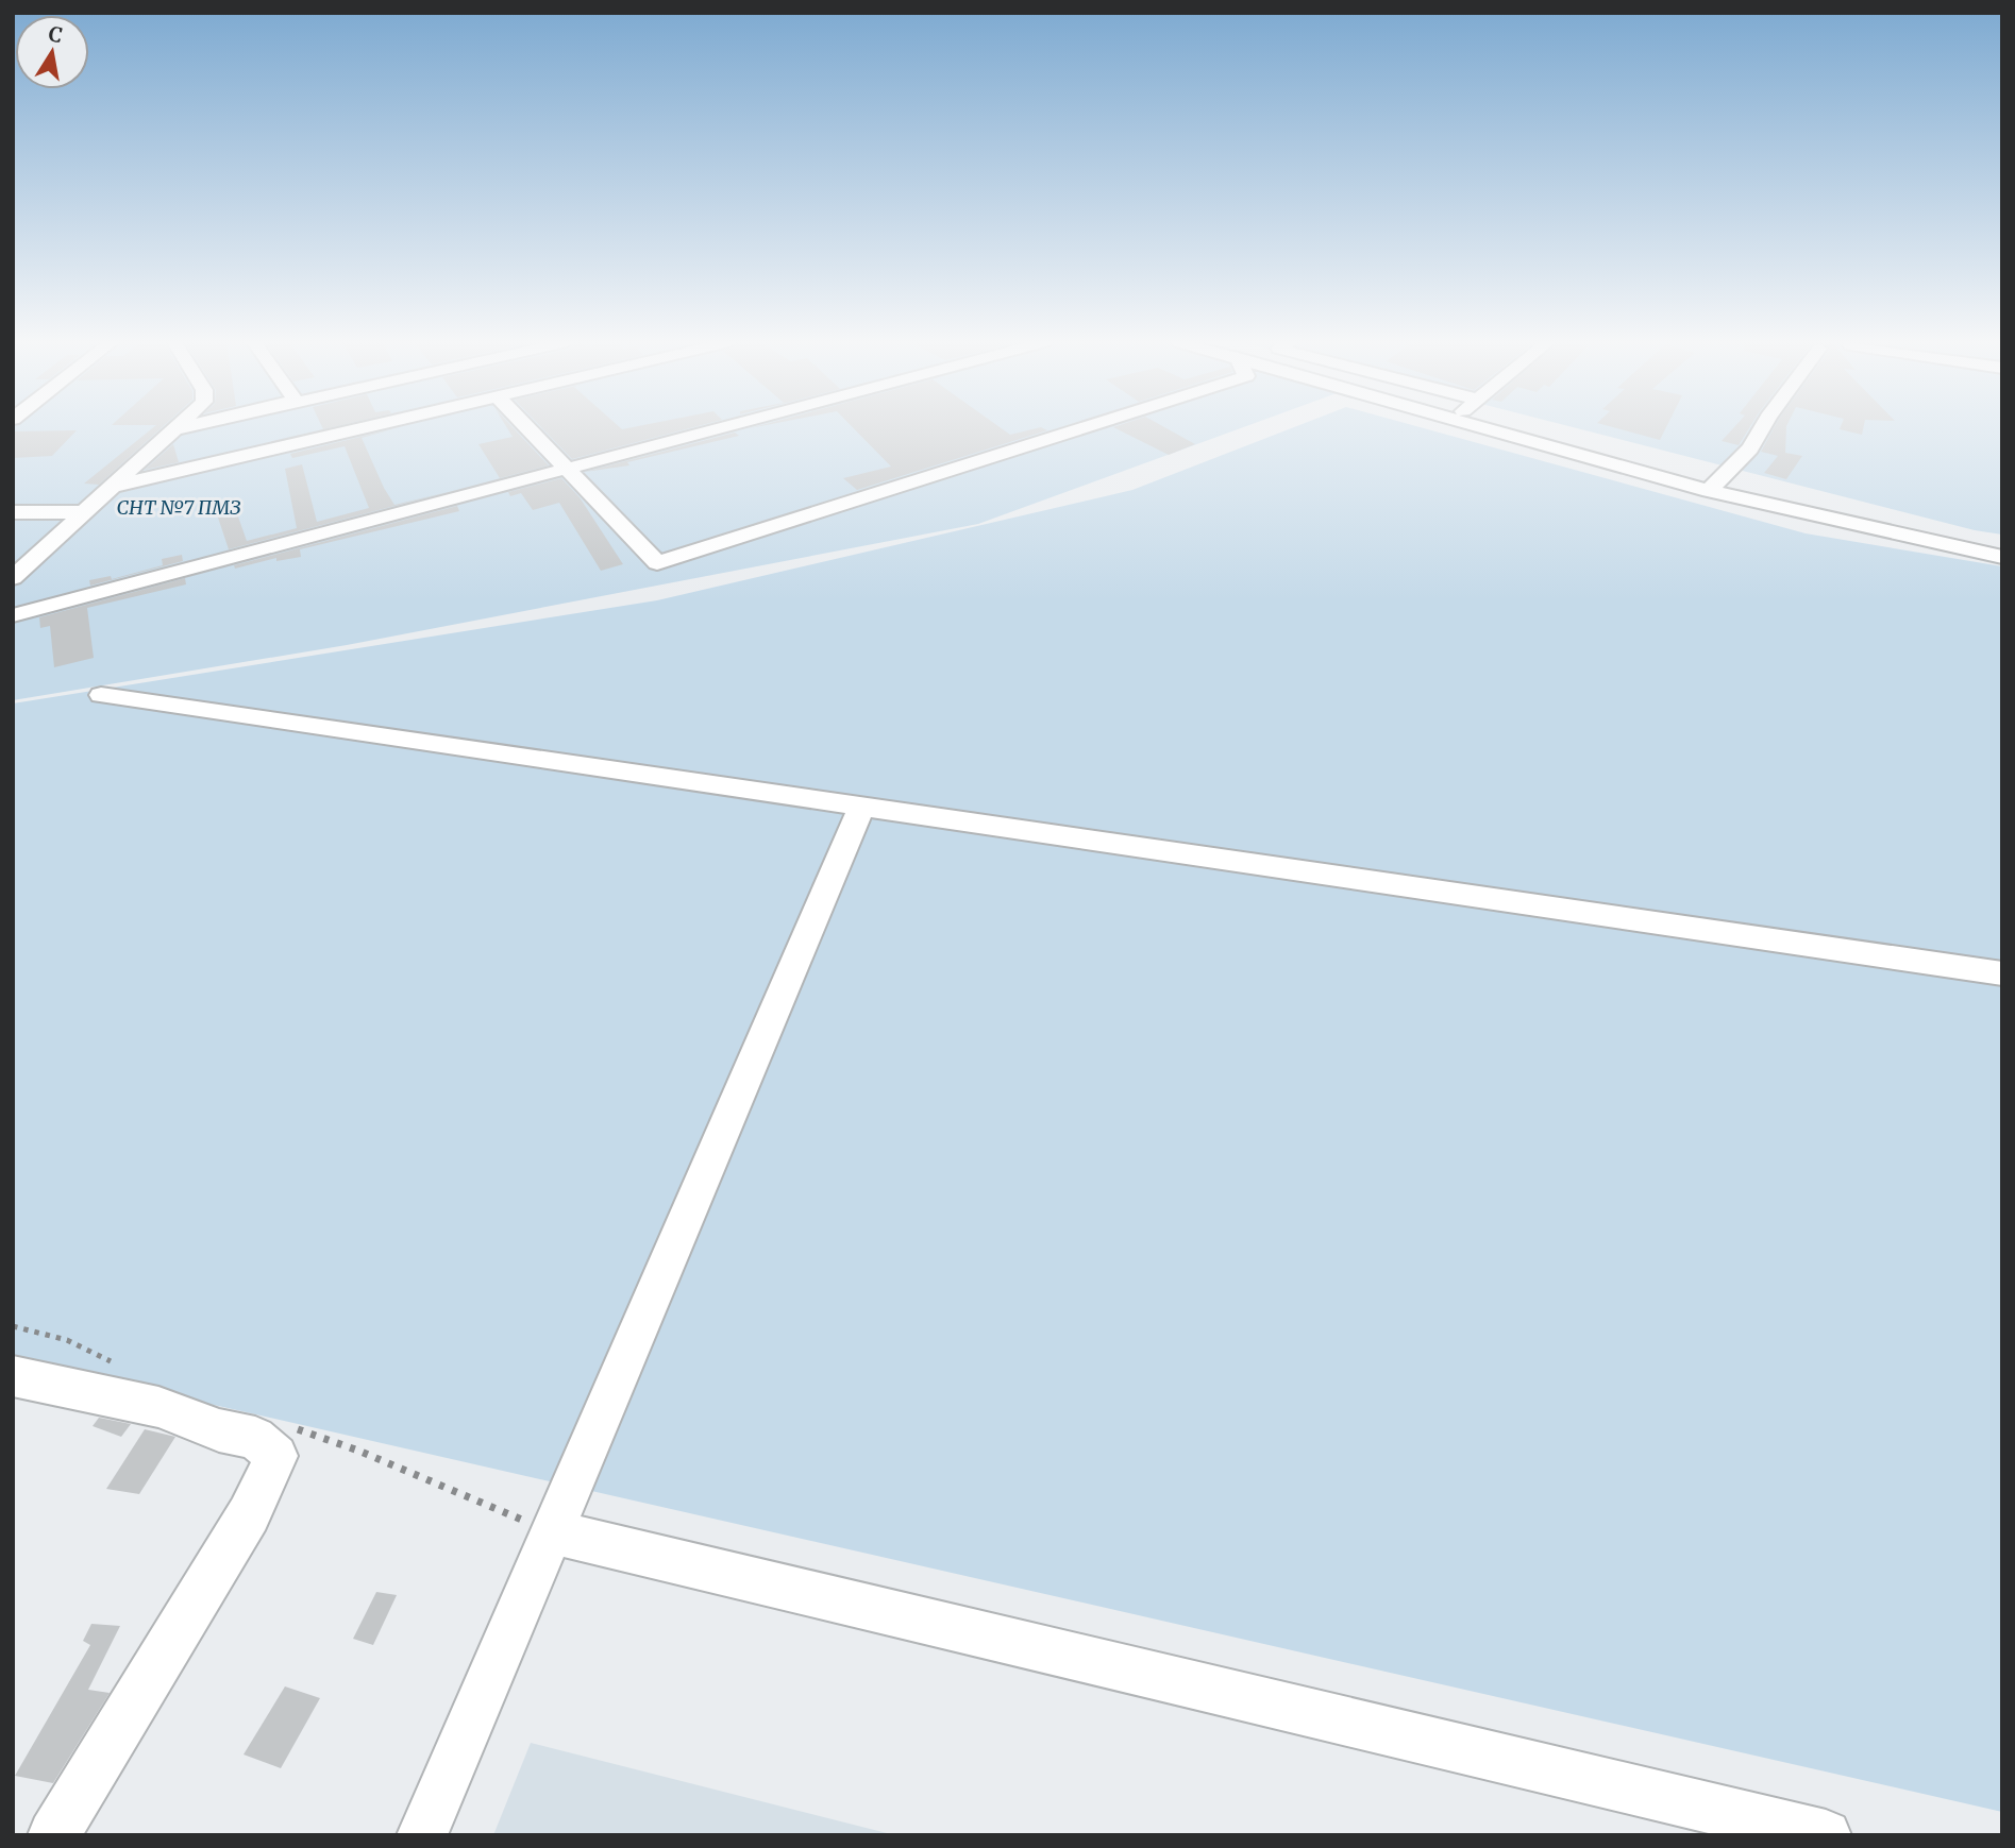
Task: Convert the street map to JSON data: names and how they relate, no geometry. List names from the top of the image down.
{
  "parks": ["СНТ №7 ПМЗ"],
  "north": "top"
}
